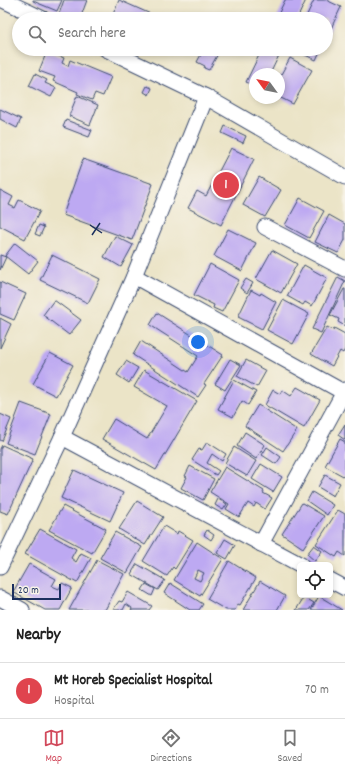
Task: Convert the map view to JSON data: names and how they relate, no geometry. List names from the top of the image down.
{
  "scale_bar": "20 m",
  "north": "top left",
  "page": {
    "search": "Search here",
    "pins": "1",
    "scale": "20 m",
    "heading": "Nearby",
    "list": [
      {
        "mark": "1",
        "name": "Mt Horeb Specialist Hospital",
        "note": "Hospital",
        "value": "70 m"
      }
    ],
    "nav": ["Map", "Directions", "Saved"]
  }
}
